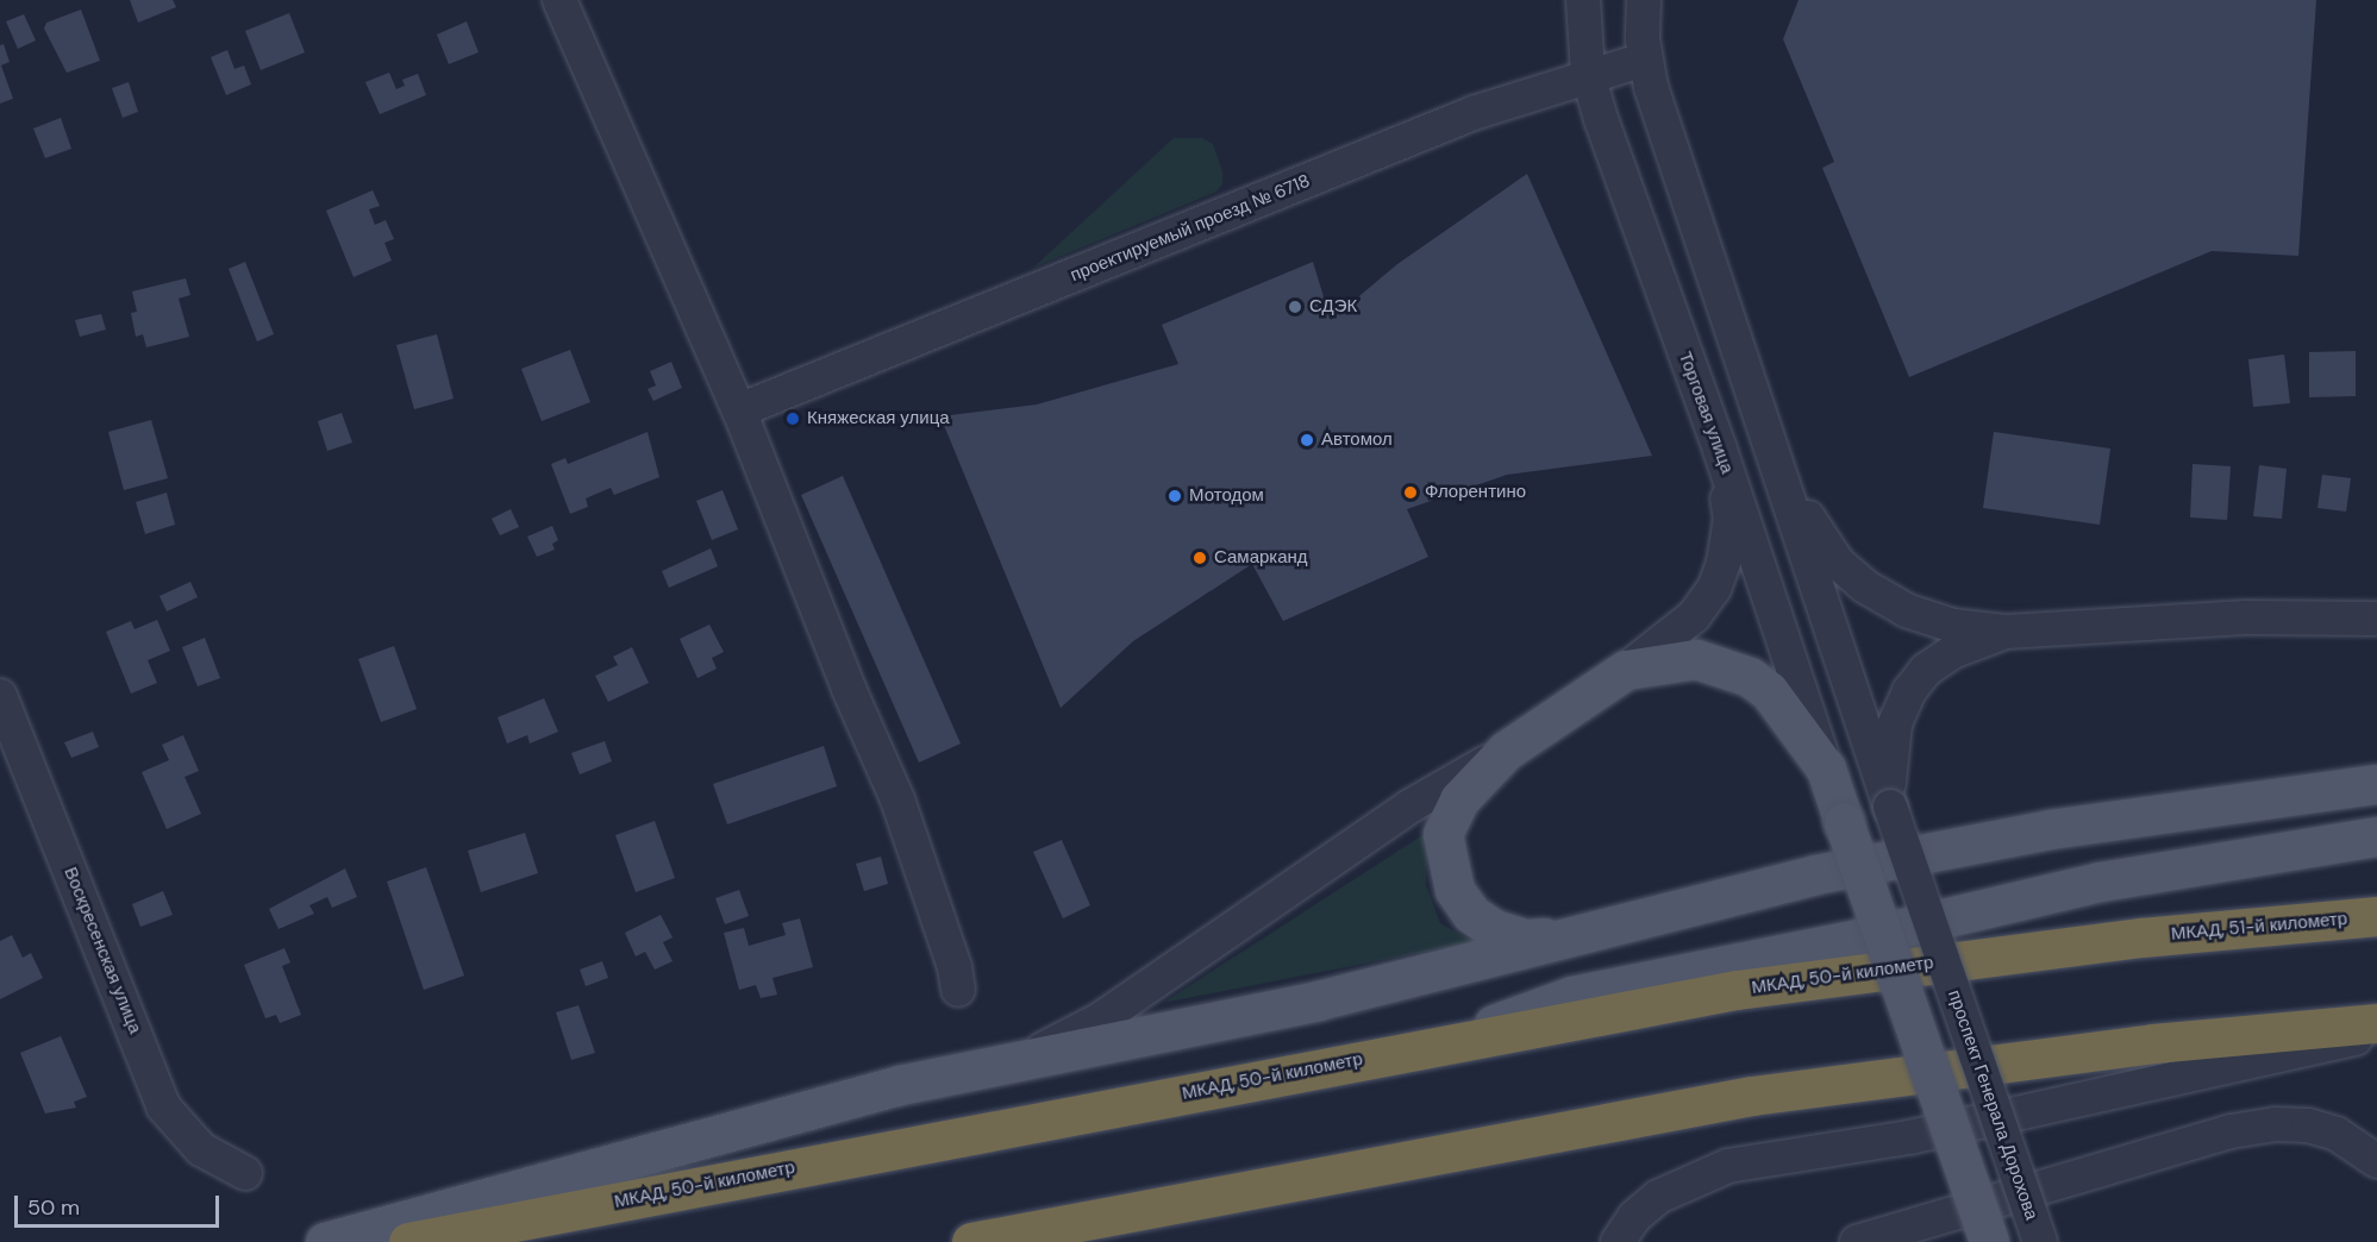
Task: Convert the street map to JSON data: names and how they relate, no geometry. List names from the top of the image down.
{
  "streets": {
    "highway": ["МКАД, 51-й километр", "МКАД, 50-й километр"],
    "main road": ["Торговая улица"],
    "street": ["проектируемый проезд № 6718", "Воскресенская улица", "проспект Генерала Дорохова"]
  },
  "crossings": [
    ["проектируемый проезд № 6718", "Торговая улица"],
    ["МКАД, 51-й километр", "МКАД, 50-й километр"]
  ],
  "places": [
    "СДЭК",
    "Княжеская улица",
    "Автомол",
    "Флорентино",
    "Мотодом",
    "Самарканд"
  ],
  "scale_bar": "50 m"
}
